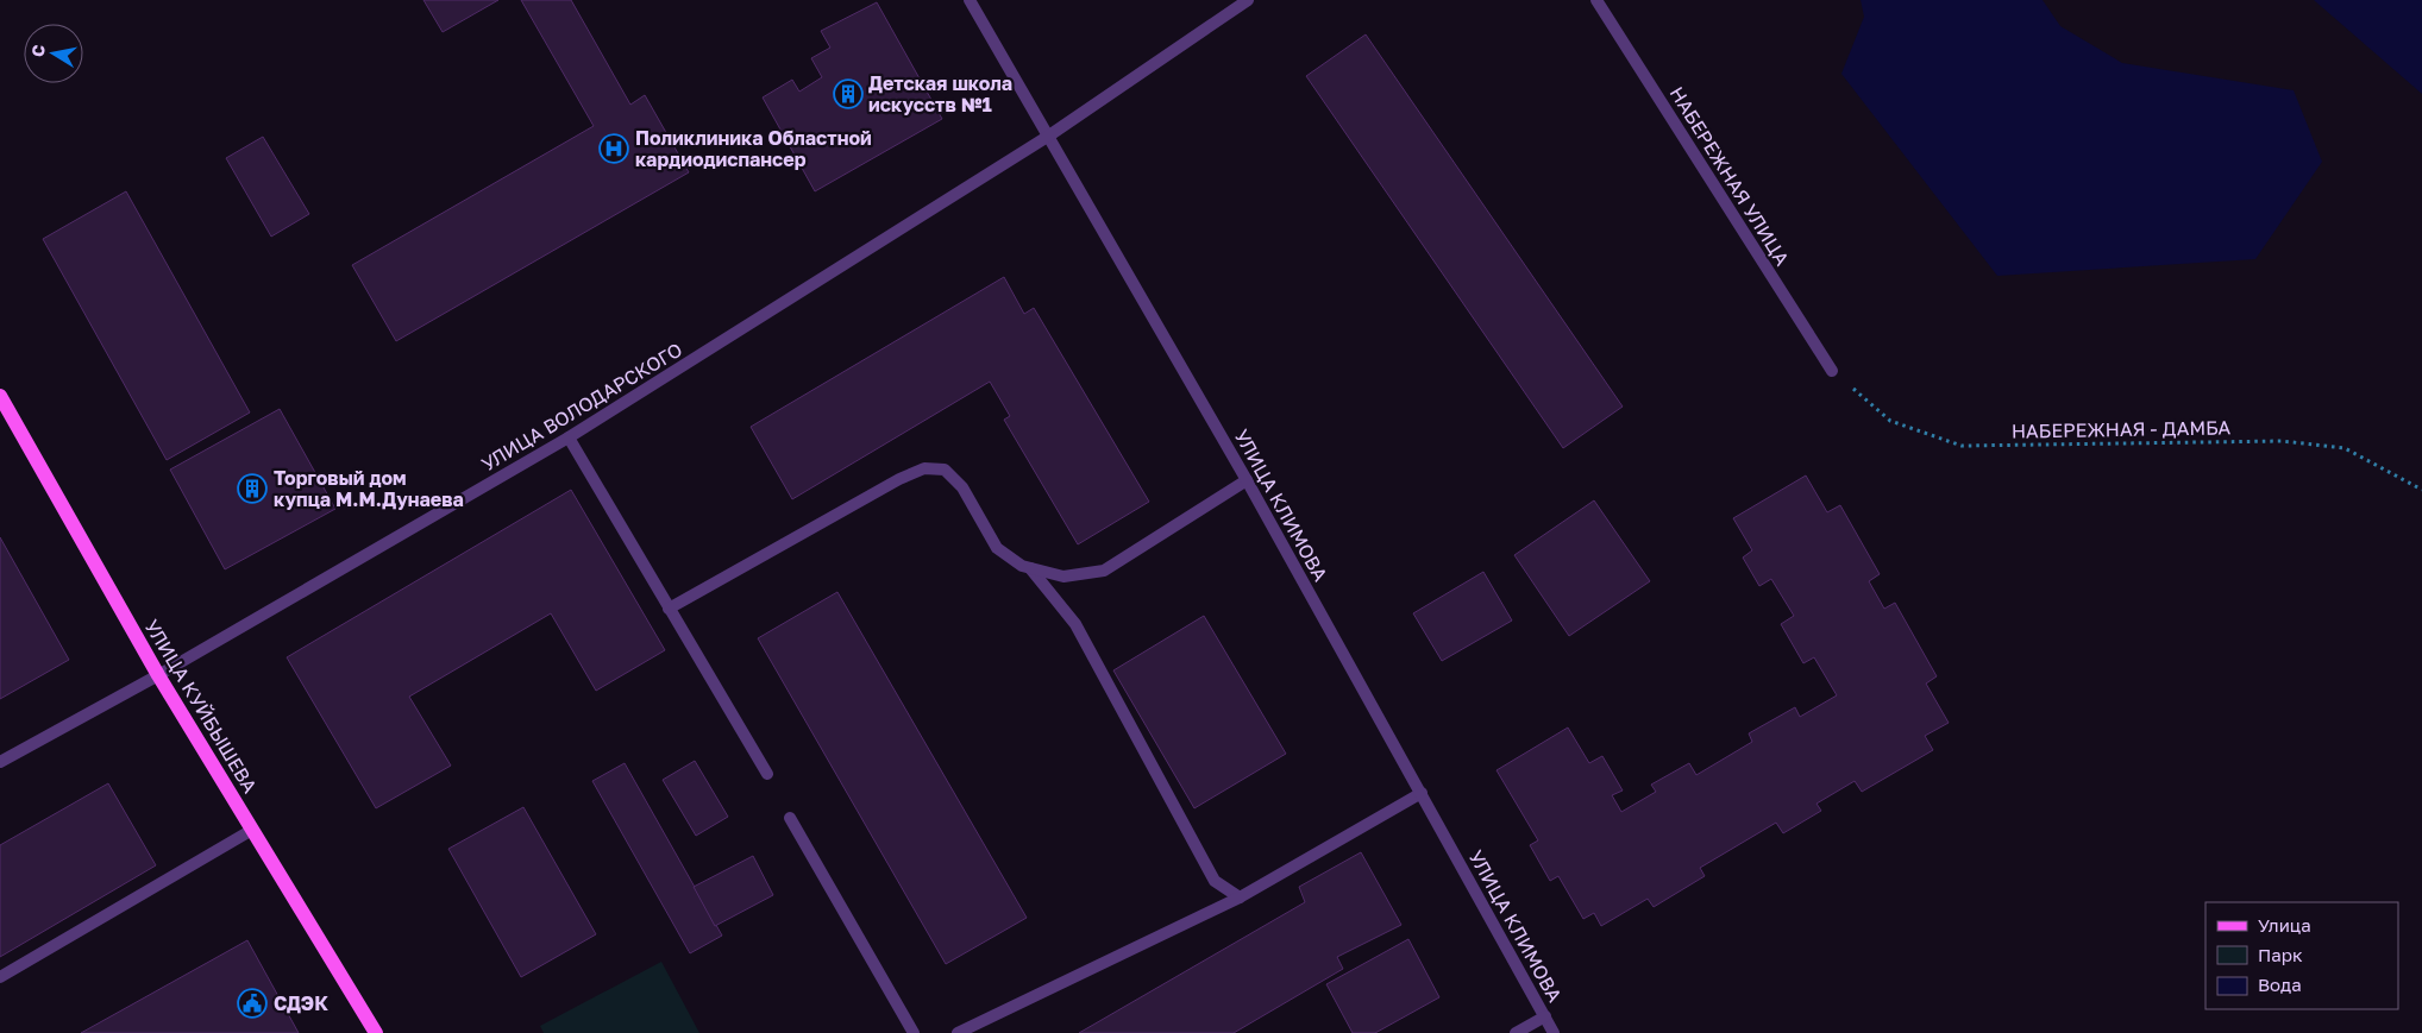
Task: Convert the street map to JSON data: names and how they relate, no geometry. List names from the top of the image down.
{
  "streets": {
    "main road": ["УЛИЦА КУЙБЫШЕВА"],
    "street": ["НАБЕРЕЖНАЯ УЛИЦА", "УЛИЦА ВОЛОДАРСКОГО", "УЛИЦА КЛИМОВА"],
    "path": ["НАБЕРЕЖНАЯ - ДАМБА"]
  },
  "crossings": [
    ["НАБЕРЕЖНАЯ УЛИЦА", "НАБЕРЕЖНАЯ - ДАМБА"],
    ["УЛИЦА ВОЛОДАРСКОГО", "УЛИЦА КЛИМОВА"],
    ["УЛИЦА ВОЛОДАРСКОГО", "УЛИЦА КУЙБЫШЕВА"]
  ],
  "places": {
    "building": ["Детская школа искусств №1", "Торговый дом купца М.М.Дунаева"],
    "hospital": ["Поликлиника Областной кардиодиспансер"],
    "public building": ["СДЭК"]
  },
  "legend": ["Улица", "Парк", "Вода"],
  "north": "left"
}
